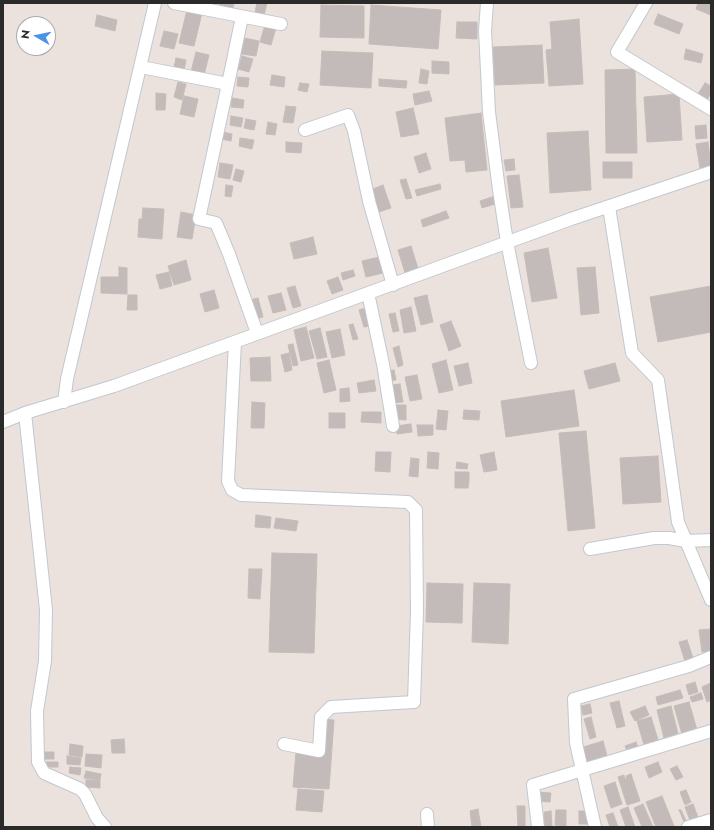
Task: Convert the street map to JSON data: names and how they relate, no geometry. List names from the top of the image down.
{
  "north": "left"
}
